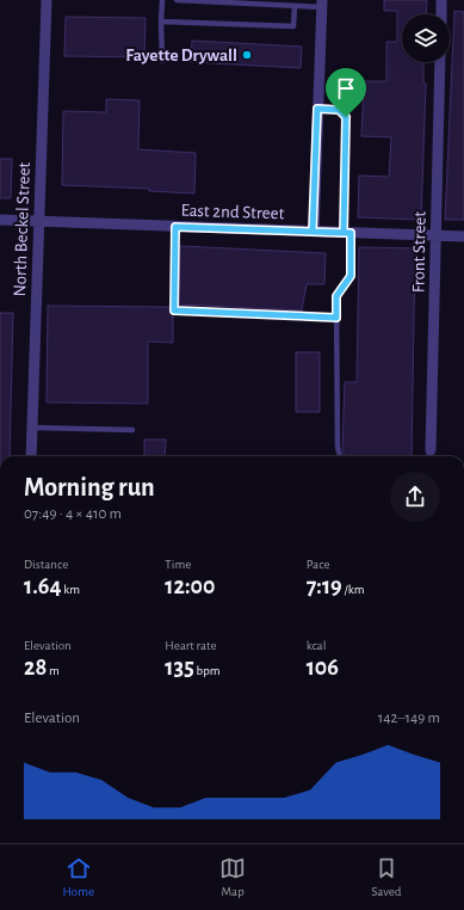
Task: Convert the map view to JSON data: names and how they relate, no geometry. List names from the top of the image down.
{
  "streets": {
    "street": ["East 2nd Street", "North Beckel Street", "Front Street"]
  },
  "crossings": [
    ["East 2nd Street", "North Beckel Street"],
    ["East 2nd Street", "Front Street"]
  ],
  "places": ["Fayette Drywall"],
  "page": {
    "heading": ["Morning run", "07:49 · 4 × 410 m"],
    "stats": [
      ["Distance", "1.64 km"],
      ["Time", "12:00"],
      ["Pace", "7:19 /km"],
      ["Elevation", "28 m"],
      ["Heart rate", "135 bpm"],
      ["kcal", "106"]
    ],
    "chart": ["Elevation", "142–149 m"],
    "tabs": ["Home", "Map", "Saved"]
  }
}
